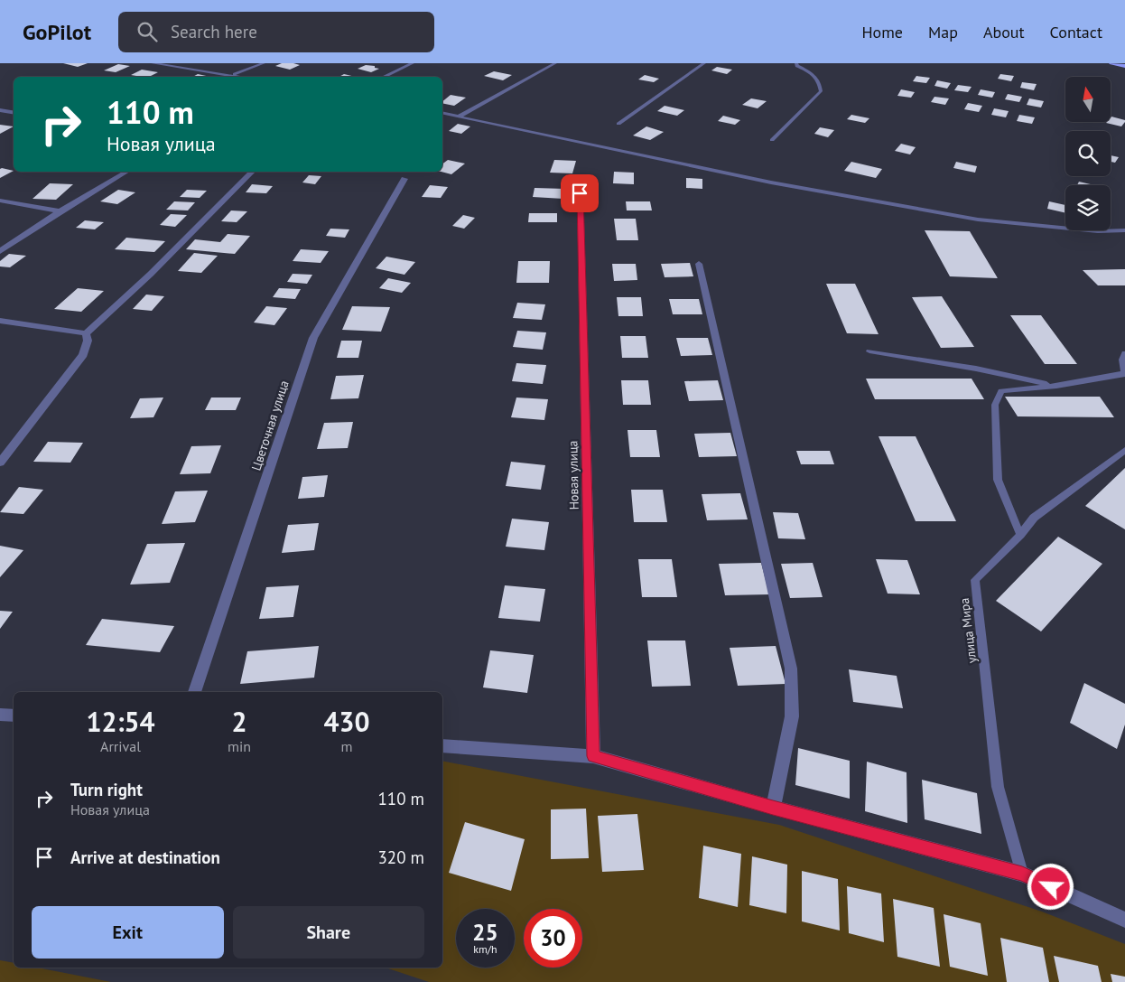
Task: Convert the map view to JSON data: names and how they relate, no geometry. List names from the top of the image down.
{
  "streets": {
    "street": ["Цветочная улица", "Новая улица"],
    "lane": ["улица Мира"]
  },
  "north": "top",
  "page": {
    "header": "GoPilot",
    "search": "Search here",
    "nav": [
      "Home",
      "Map",
      "About",
      "Contact"
    ],
    "turn": ["110 m", "Новая улица"],
    "eta": [
      "12:54",
      "Arrival",
      "2",
      "min",
      "430",
      "m"
    ],
    "list": [
      {
        "name": "Turn right",
        "note": "Новая улица",
        "value": "110 m"
      },
      {
        "name": "Arrive at destination",
        "value": "320 m"
      }
    ],
    "buttons": ["Exit", "Share"],
    "speed": "25 km/h",
    "limit": "30"
  }
}
